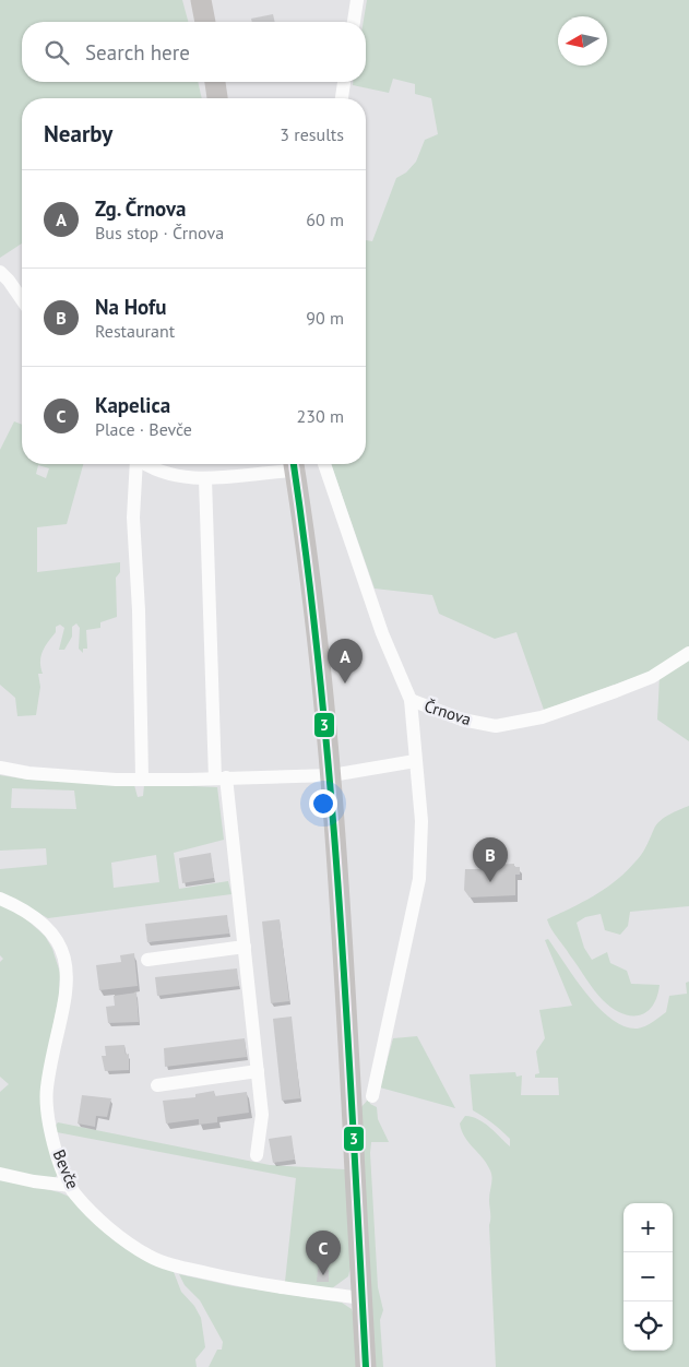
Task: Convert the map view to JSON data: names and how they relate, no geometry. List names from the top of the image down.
{
  "streets": {
    "street": ["Črnova", "Bevče"]
  },
  "lines": ["transit line 3"],
  "north": "left",
  "page": {
    "search": "Search here",
    "heading": ["Nearby", "3 results"],
    "list": [
      {
        "mark": "A",
        "name": "Zg. Črnova",
        "note": "Bus stop · Črnova",
        "value": "60 m"
      },
      {
        "mark": "B",
        "name": "Na Hofu",
        "note": "Restaurant",
        "value": "90 m"
      },
      {
        "mark": "C",
        "name": "Kapelica",
        "note": "Place · Bevče",
        "value": "230 m"
      }
    ],
    "pins": ["A", "B", "C"],
    "map_buttons": ["+", "−"]
  }
}
